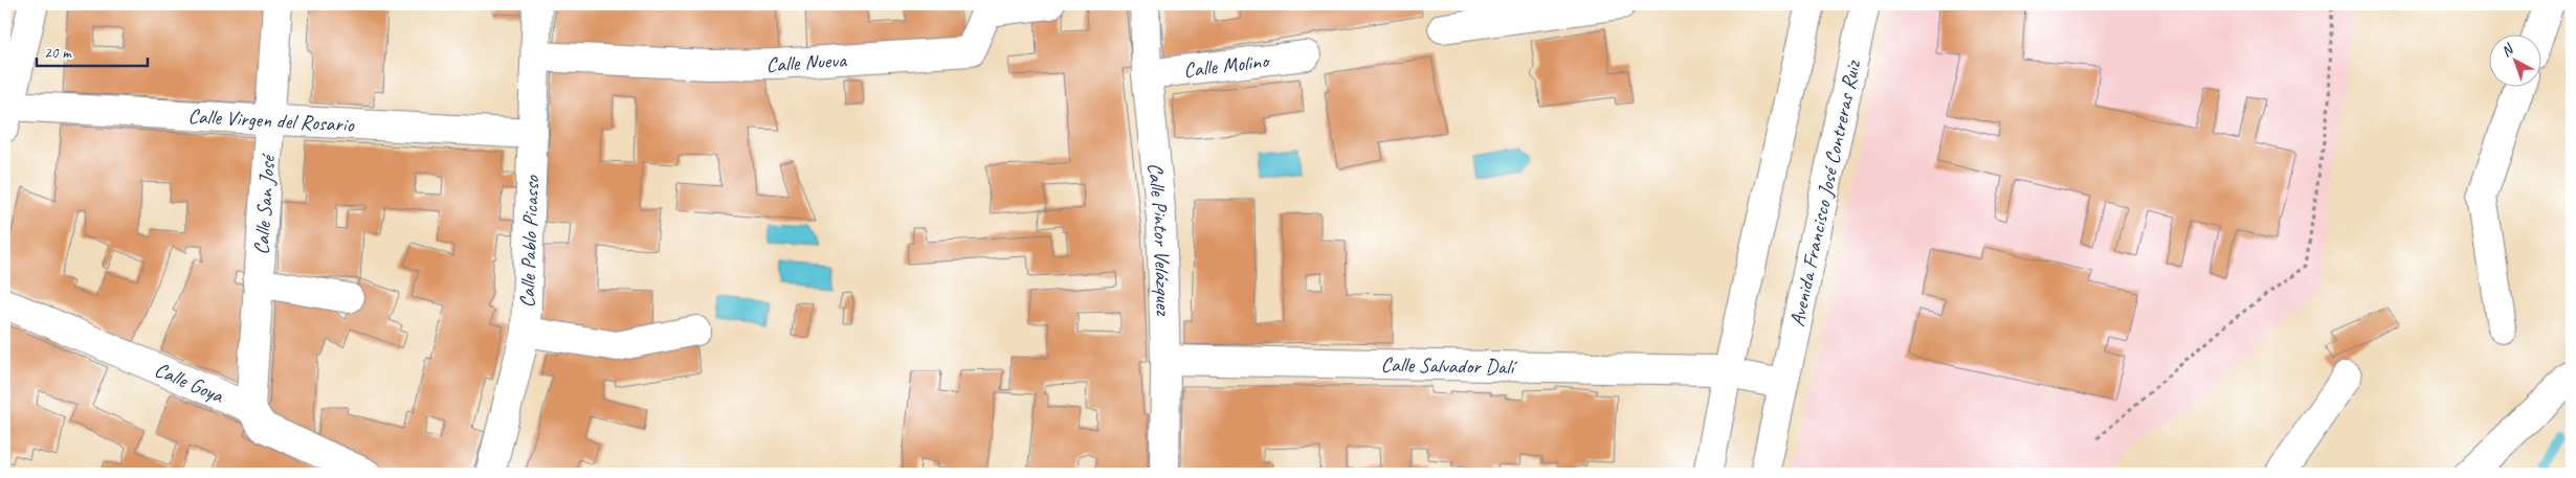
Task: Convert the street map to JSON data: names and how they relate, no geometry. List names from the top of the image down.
{
  "streets": {
    "street": [
      "Calle Nueva",
      "Calle Molino",
      "Calle Virgen del Rosario",
      "Avenida Francisco José Contreras Ruiz",
      "Calle San José",
      "Calle Pintor Velázquez",
      "Calle Pablo Picasso",
      "Calle Salvador Dalí",
      "Calle Goya"
    ]
  },
  "crossings": [
    ["Calle Nueva", "Calle Pablo Picasso"],
    ["Calle Molino", "Calle Pintor Velázquez"],
    ["Calle Virgen del Rosario", "Calle San José"],
    ["Calle Virgen del Rosario", "Calle Pablo Picasso"],
    ["Calle San José", "Calle Goya"],
    ["Calle Pintor Velázquez", "Calle Salvador Dalí"]
  ],
  "scale_bar": "20 m",
  "north": "top left"
}
